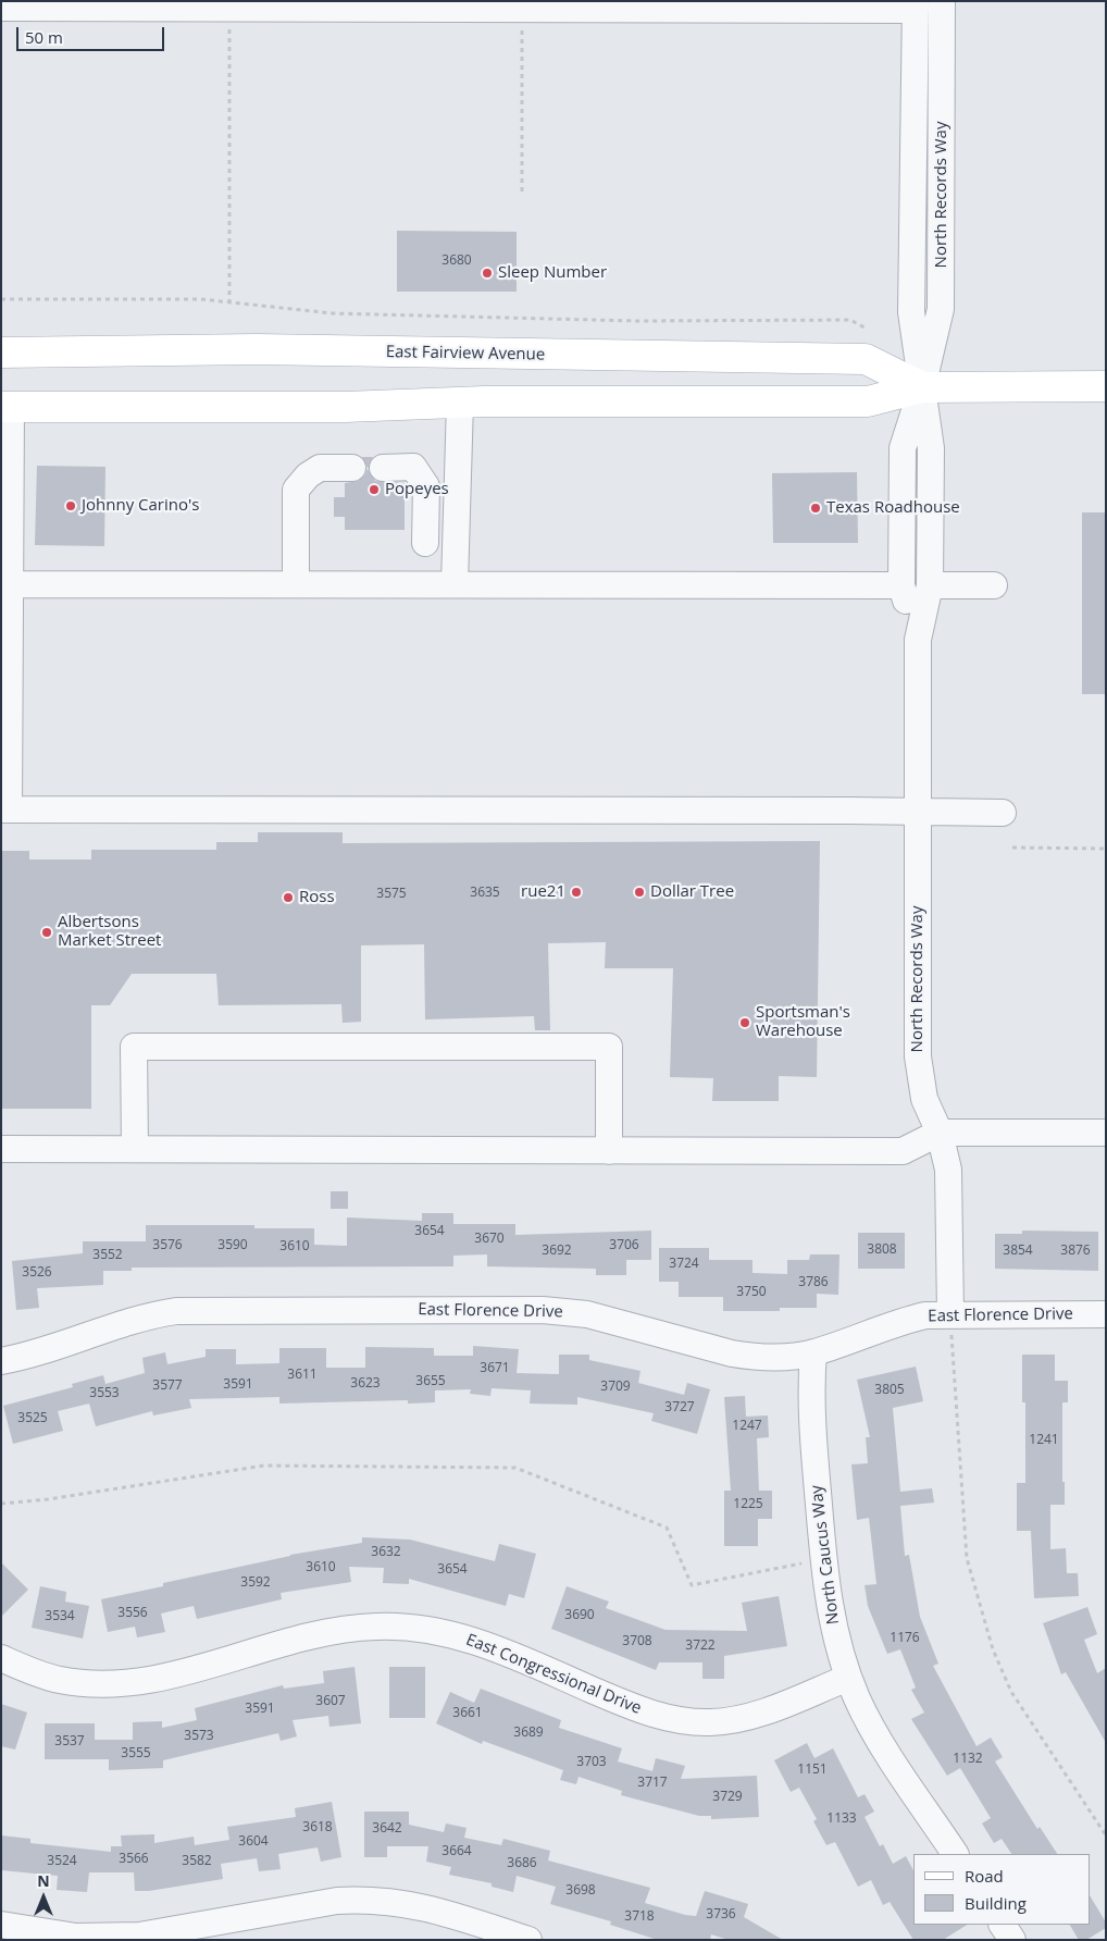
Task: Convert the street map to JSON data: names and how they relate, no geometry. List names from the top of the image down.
{
  "streets": {
    "main road": ["East Fairview Avenue"],
    "street": [
      "North Records Way",
      "East Florence Drive",
      "North Caucus Way",
      "East Congressional Drive"
    ]
  },
  "crossings": [
    ["North Records Way", "East Fairview Avenue"],
    ["North Records Way", "East Florence Drive"],
    ["East Florence Drive", "North Caucus Way"],
    ["North Caucus Way", "East Congressional Drive"]
  ],
  "places": [
    "Sleep Number",
    "Popeyes",
    "Johnny Carino's",
    "Texas Roadhouse",
    "rue21",
    "Dollar Tree",
    "Ross",
    "Albertsons Market Street",
    "Sportsman's Warehouse"
  ],
  "house_numbers": [
    "3680",
    "3635",
    "3575",
    "3654",
    "3670",
    "3576",
    "3590",
    "3706",
    "3610",
    "3808",
    "3692",
    "3854",
    "3876",
    "3552",
    "3724",
    "3526",
    "3786",
    "3750",
    "3671",
    "3611",
    "3655",
    "3623",
    "3591",
    "3577",
    "3709",
    "3805",
    "3553",
    "3727",
    "3525",
    "1247",
    "1241",
    "1225",
    "3632",
    "3610",
    "3654",
    "3592",
    "3556",
    "3690",
    "3534",
    "1176",
    "3708",
    "3722",
    "3607",
    "3591",
    "3661",
    "3689",
    "3573",
    "3537",
    "3555",
    "1132",
    "3703",
    "1151",
    "3717",
    "3729",
    "1133",
    "3618",
    "3642",
    "3604",
    "3664",
    "3566",
    "3524",
    "3582",
    "3686",
    "3698",
    "3736",
    "3718"
  ],
  "legend": ["Road", "Building"],
  "scale_bar": "50 m",
  "north": "top"
}
